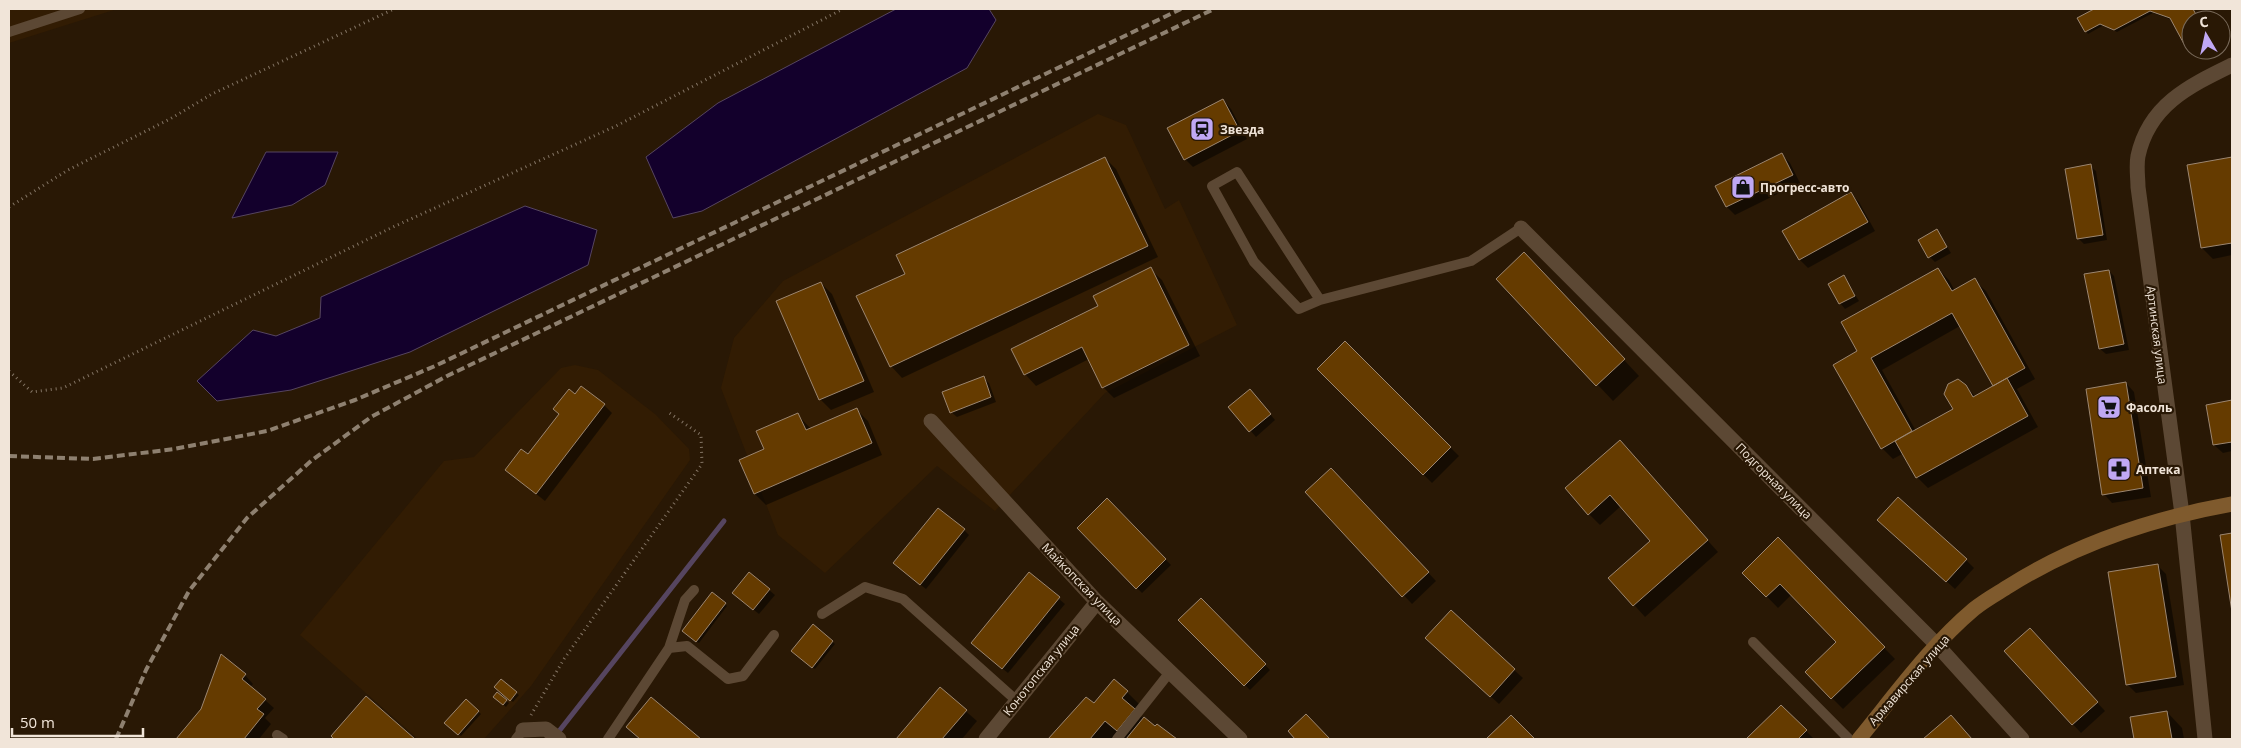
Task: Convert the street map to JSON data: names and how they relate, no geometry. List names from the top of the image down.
{
  "streets": {
    "main road": ["Армавирская улица"],
    "street": [
      "Артинская улица",
      "Подгорная улица",
      "Майкопская улица",
      "Конотопская улица"
    ]
  },
  "crossings": [
    ["Артинская улица", "Армавирская улица"],
    ["Подгорная улица", "Армавирская улица"],
    ["Майкопская улица", "Конотопская улица"]
  ],
  "places": {
    "station": ["Звезда"],
    "shop": ["Прогресс-авто"],
    "supermarket": ["Фасоль"],
    "pharmacy": ["Аптека"]
  },
  "scale_bar": "50 m",
  "north": "top"
}
